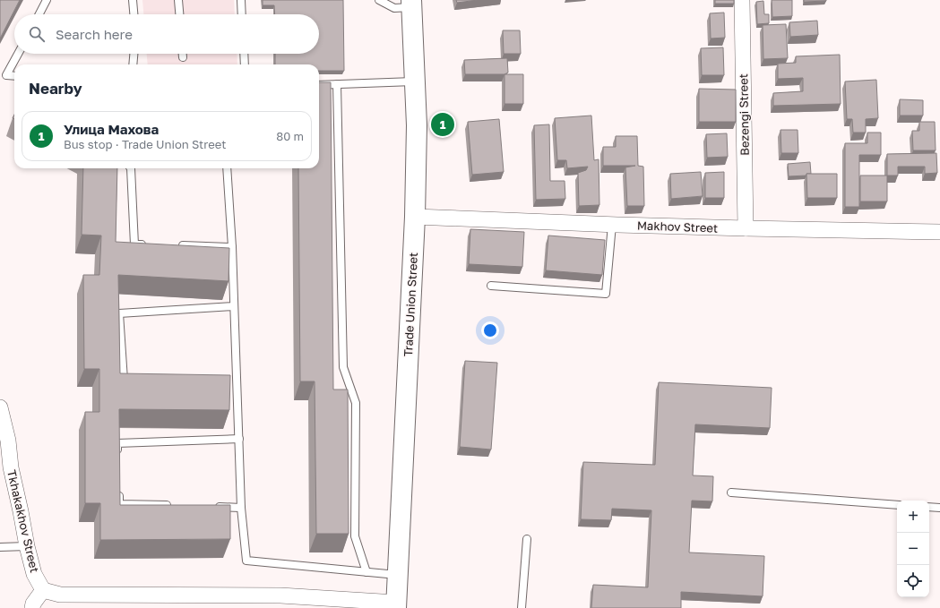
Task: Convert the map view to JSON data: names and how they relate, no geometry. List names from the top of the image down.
{
  "streets": {
    "street": [
      "Bezengi Street",
      "Makhov Street",
      "Trade Union Street",
      "Tkhakakhov Street"
    ]
  },
  "crossings": [
    ["Bezengi Street", "Makhov Street"],
    ["Makhov Street", "Trade Union Street"]
  ],
  "page": {
    "search": "Search here",
    "heading": "Nearby",
    "pins": "1",
    "list": [
      {
        "mark": "1",
        "name": "Улица Махова",
        "note": "Bus stop · Trade Union Street",
        "value": "80 m"
      }
    ],
    "map_buttons": ["+", "−"]
  }
}
